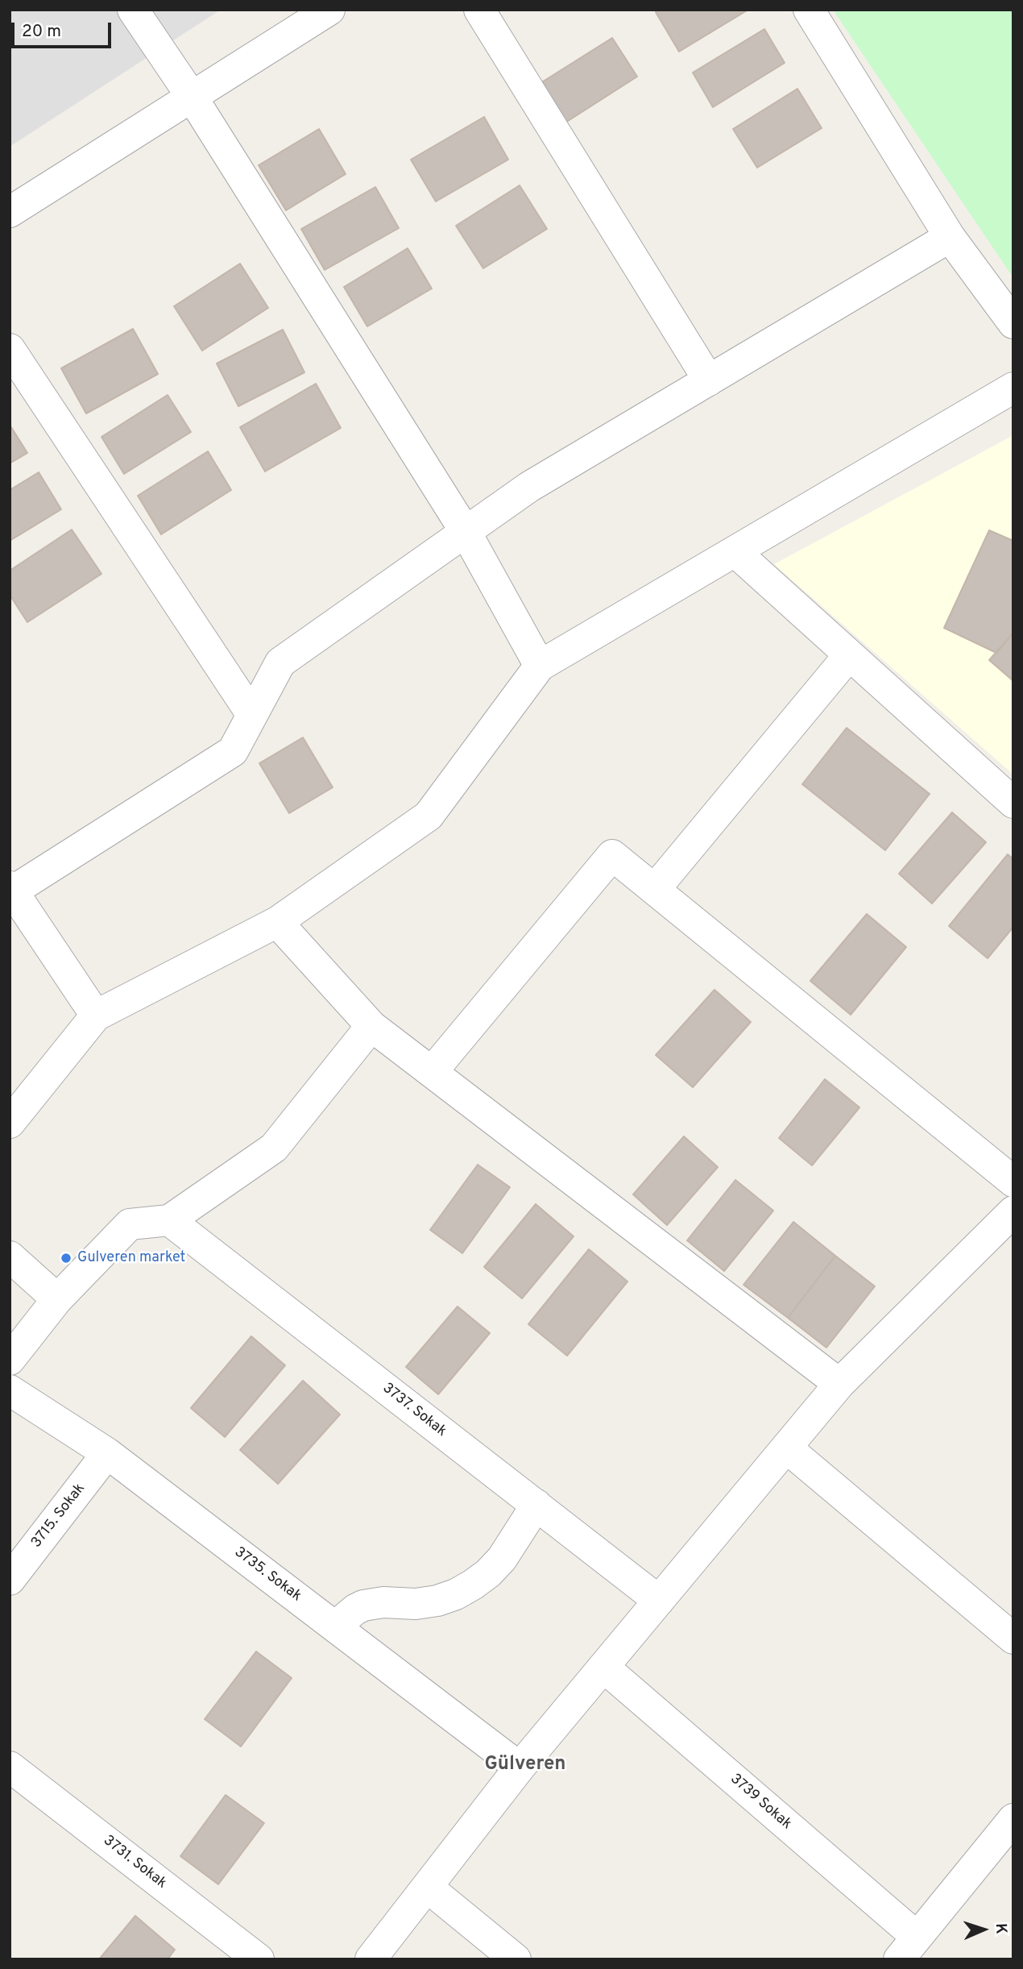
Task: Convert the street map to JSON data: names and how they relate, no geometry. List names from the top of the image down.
{
  "streets": {
    "street": [
      "3737. Sokak",
      "3715. Sokak",
      "3735. Sokak",
      "3739 Sokak",
      "3731. Sokak"
    ]
  },
  "crossings": [
    ["3715. Sokak", "3735. Sokak"]
  ],
  "districts": ["Gülveren"],
  "places": ["Gulveren market"],
  "scale_bar": "20 m",
  "north": "right"
}
